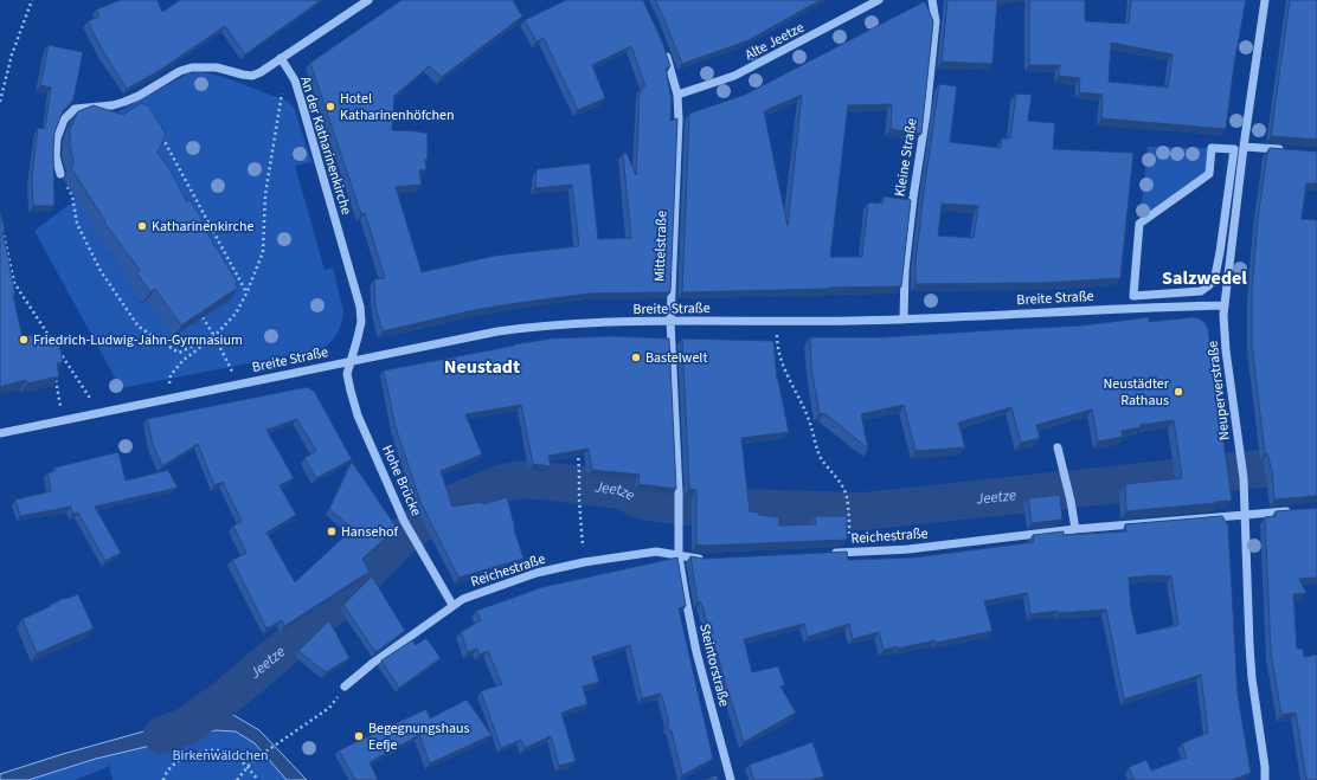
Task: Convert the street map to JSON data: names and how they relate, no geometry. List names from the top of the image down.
{
  "streets": {
    "street": [
      "Alte Jeetze",
      "An der Katharinenkirche",
      "Kleine Straße",
      "Mittelstraße",
      "Breite Straße",
      "Neuperverstraße",
      "Hohe Brücke",
      "Reichestraße",
      "Steintorstraße"
    ]
  },
  "crossings": [
    ["Alte Jeetze", "Mittelstraße"],
    ["An der Katharinenkirche", "Breite Straße"],
    ["An der Katharinenkirche", "Hohe Brücke"],
    ["Kleine Straße", "Breite Straße"],
    ["Mittelstraße", "Breite Straße"],
    ["Mittelstraße", "Reichestraße"],
    ["Mittelstraße", "Steintorstraße"],
    ["Breite Straße", "Neuperverstraße"],
    ["Breite Straße", "Hohe Brücke"],
    ["Neuperverstraße", "Reichestraße"],
    ["Hohe Brücke", "Reichestraße"],
    ["Reichestraße", "Steintorstraße"]
  ],
  "districts": ["Salzwedel", "Neustadt"],
  "water": ["Jeetze"],
  "parks": ["Birkenwäldchen"],
  "places": [
    "Hotel Katharinenhöfchen",
    "Katharinenkirche",
    "Friedrich-Ludwig-Jahn-Gymnasium",
    "Bastelwelt",
    "Neustädter Rathaus",
    "Hansehof",
    "Begegnungshaus Eefje"
  ]
}
